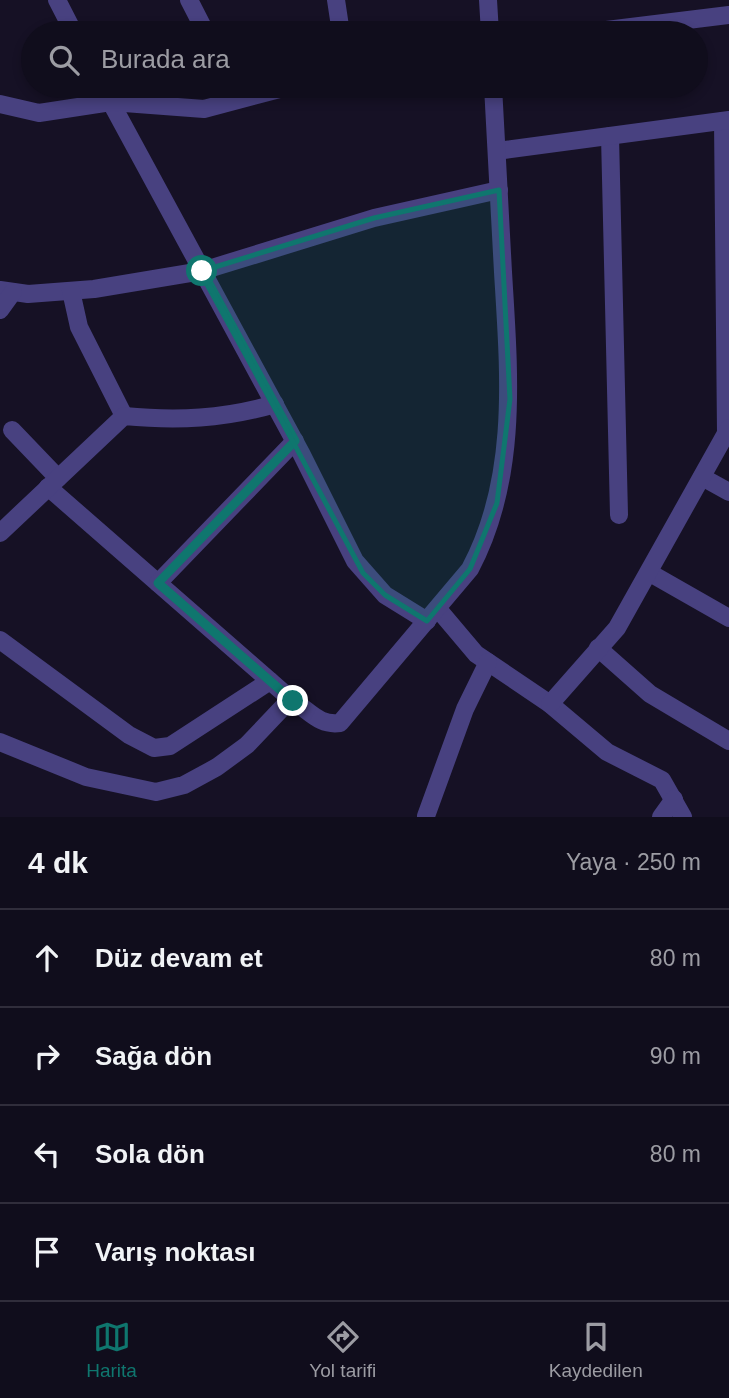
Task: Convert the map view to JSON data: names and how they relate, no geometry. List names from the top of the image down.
{
  "page": {
    "search": "Burada ara",
    "heading": ["4 dk", "Yaya · 250 m"],
    "list": [
      ["Düz devam et", "80 m"],
      ["Sağa dön", "90 m"],
      ["Sola dön", "80 m"],
      "Varış noktası"
    ],
    "nav": ["Harita", "Yol tarifi", "Kaydedilen"]
  }
}
